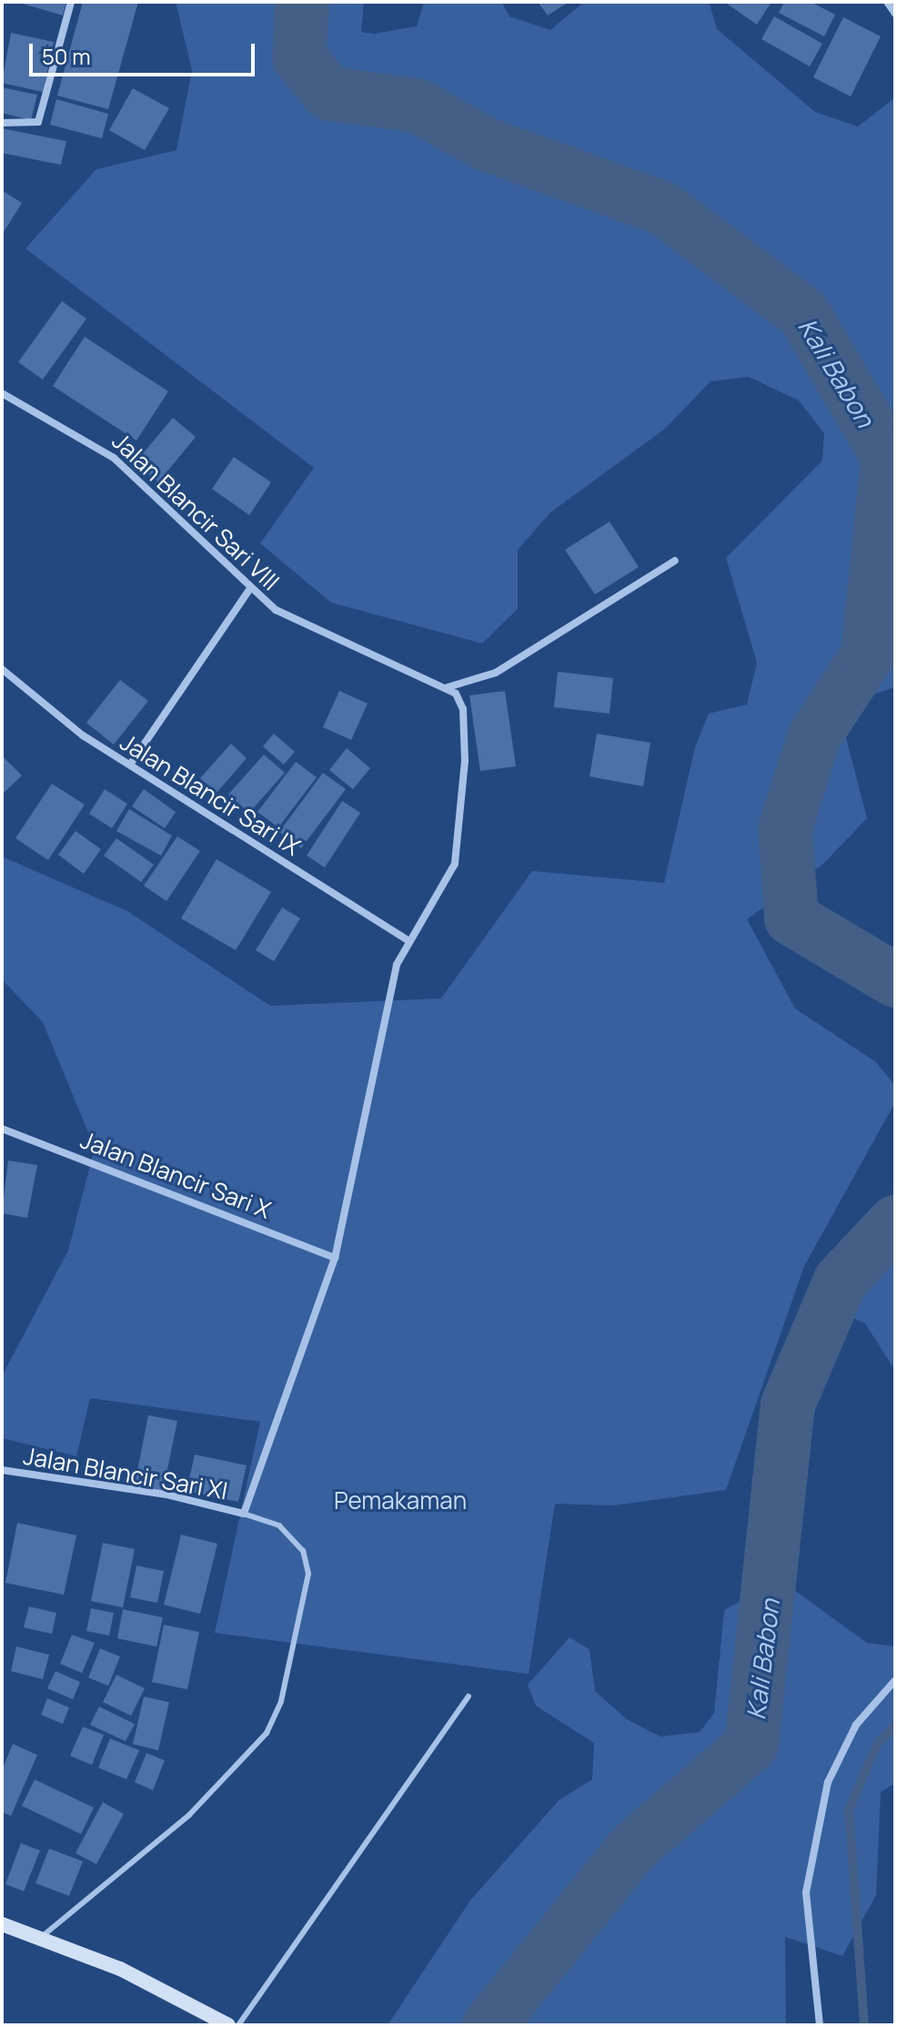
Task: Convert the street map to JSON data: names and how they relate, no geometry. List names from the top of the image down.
{
  "streets": {
    "street": [
      "Jalan Blancir Sari VIII",
      "Jalan Blancir Sari IX",
      "Jalan Blancir Sari X",
      "Jalan Blancir Sari XI"
    ]
  },
  "water": ["Kali Babon"],
  "parks": ["Pemakaman"],
  "scale_bar": "50 m"
}
